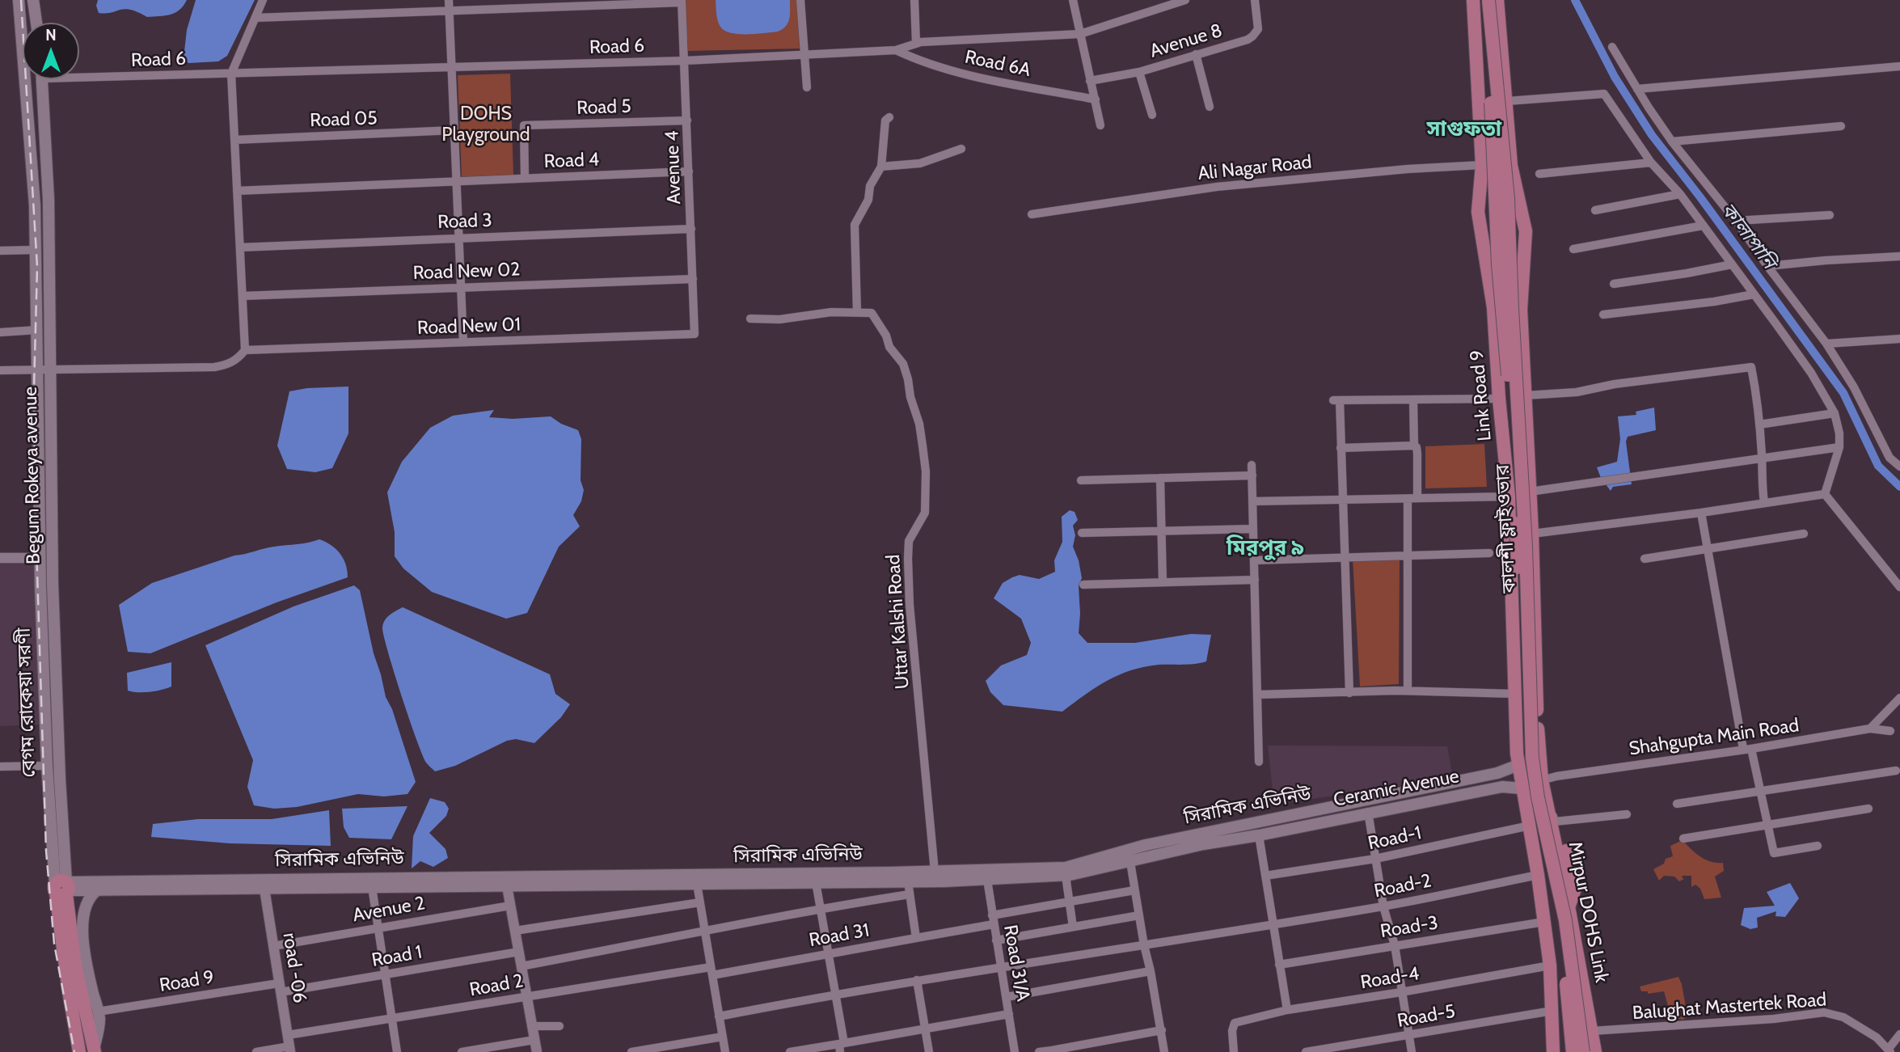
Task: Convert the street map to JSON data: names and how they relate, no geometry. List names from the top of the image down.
{
  "streets": {
    "main road": [
      "Link Road 9",
      "Begum Rokeya avenue",
      "কালশী ফ্লাইওভার",
      "বেগম রোকেয়া সরণী",
      "Ceramic Avenue",
      "সিরামিক এভিনিউ",
      "Mirpur DOHS Link"
    ],
    "street": [
      "Avenue 8",
      "Road 6",
      "Road 6A",
      "Road 5",
      "Road 05",
      "Road 4",
      "Avenue 4",
      "Ali Nagar Road",
      "Road 3",
      "Road New 02",
      "Road New 01",
      "Uttar Kalshi Road",
      "Shahgupta Main Road",
      "Road-1",
      "Road-2",
      "Avenue 2",
      "Road-3",
      "Road 31",
      "Road 1",
      "Road 31/A",
      "road -06",
      "Road-4",
      "Road 9",
      "Road 2",
      "Balughat Mastertek Road",
      "Road-5"
    ]
  },
  "crossings": [
    ["Road 6", "Road 6A"],
    ["Road 6", "Avenue 4"],
    ["Road 5", "Road 4"],
    ["Road 5", "Avenue 4"],
    ["Road 4", "Avenue 4"],
    ["Avenue 4", "Road 3"],
    ["Avenue 4", "Road New 02"],
    ["Avenue 4", "Road New 01"],
    ["Ali Nagar Road", "Link Road 9"],
    ["Link Road 9", "Ceramic Avenue"],
    ["Link Road 9", "সিরামিক এভিনিউ"],
    ["Begum Rokeya avenue", "বেগম রোকেয়া সরণী"],
    ["Begum Rokeya avenue", "সিরামিক এভিনিউ"],
    ["Uttar Kalshi Road", "সিরামিক এভিনিউ"],
    ["বেগম রোকেয়া সরণী", "সিরামিক এভিনিউ"],
    ["Shahgupta Main Road", "Mirpur DOHS Link"],
    ["Ceramic Avenue", "সিরামিক এভিনিউ"],
    ["Ceramic Avenue", "Road 31/A"],
    ["সিরামিক এভিনিউ", "road -06"],
    ["Road-2", "Road 31/A"],
    ["Avenue 2", "road -06"],
    ["Mirpur DOHS Link", "Balughat Mastertek Road"],
    ["Road 31", "Road 31/A"],
    ["Road 31", "Road 2"],
    ["Road 1", "road -06"],
    ["Road 1", "Road 9"],
    ["road -06", "Road 9"],
    ["road -06", "Road 2"]
  ],
  "districts": ["সাগুফতা", "মিরপুর ৯"],
  "water": ["কালাপানি"],
  "parks": ["DOHS Playground"],
  "north": "top"
}
